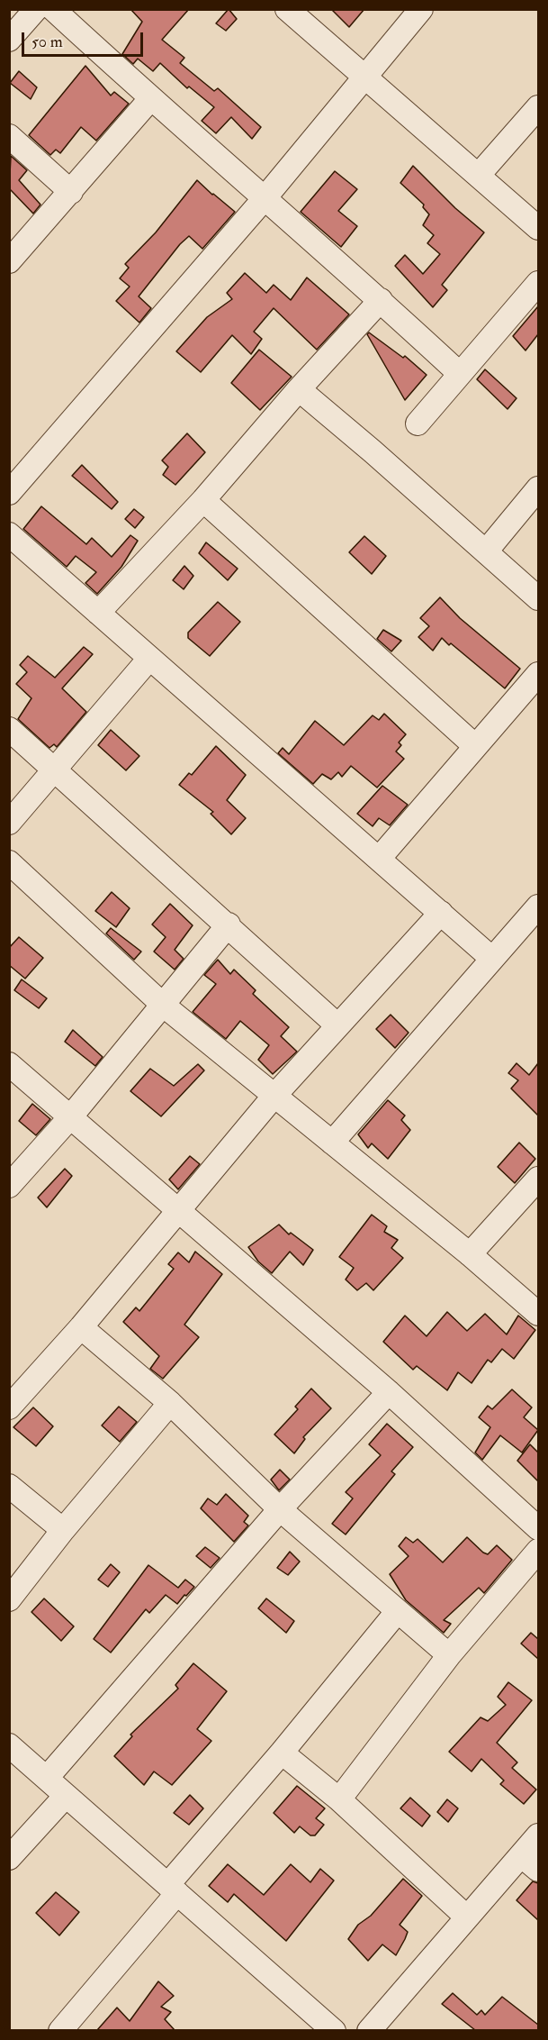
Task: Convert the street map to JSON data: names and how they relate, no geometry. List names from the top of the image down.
{
  "scale_bar": "50 m"
}
